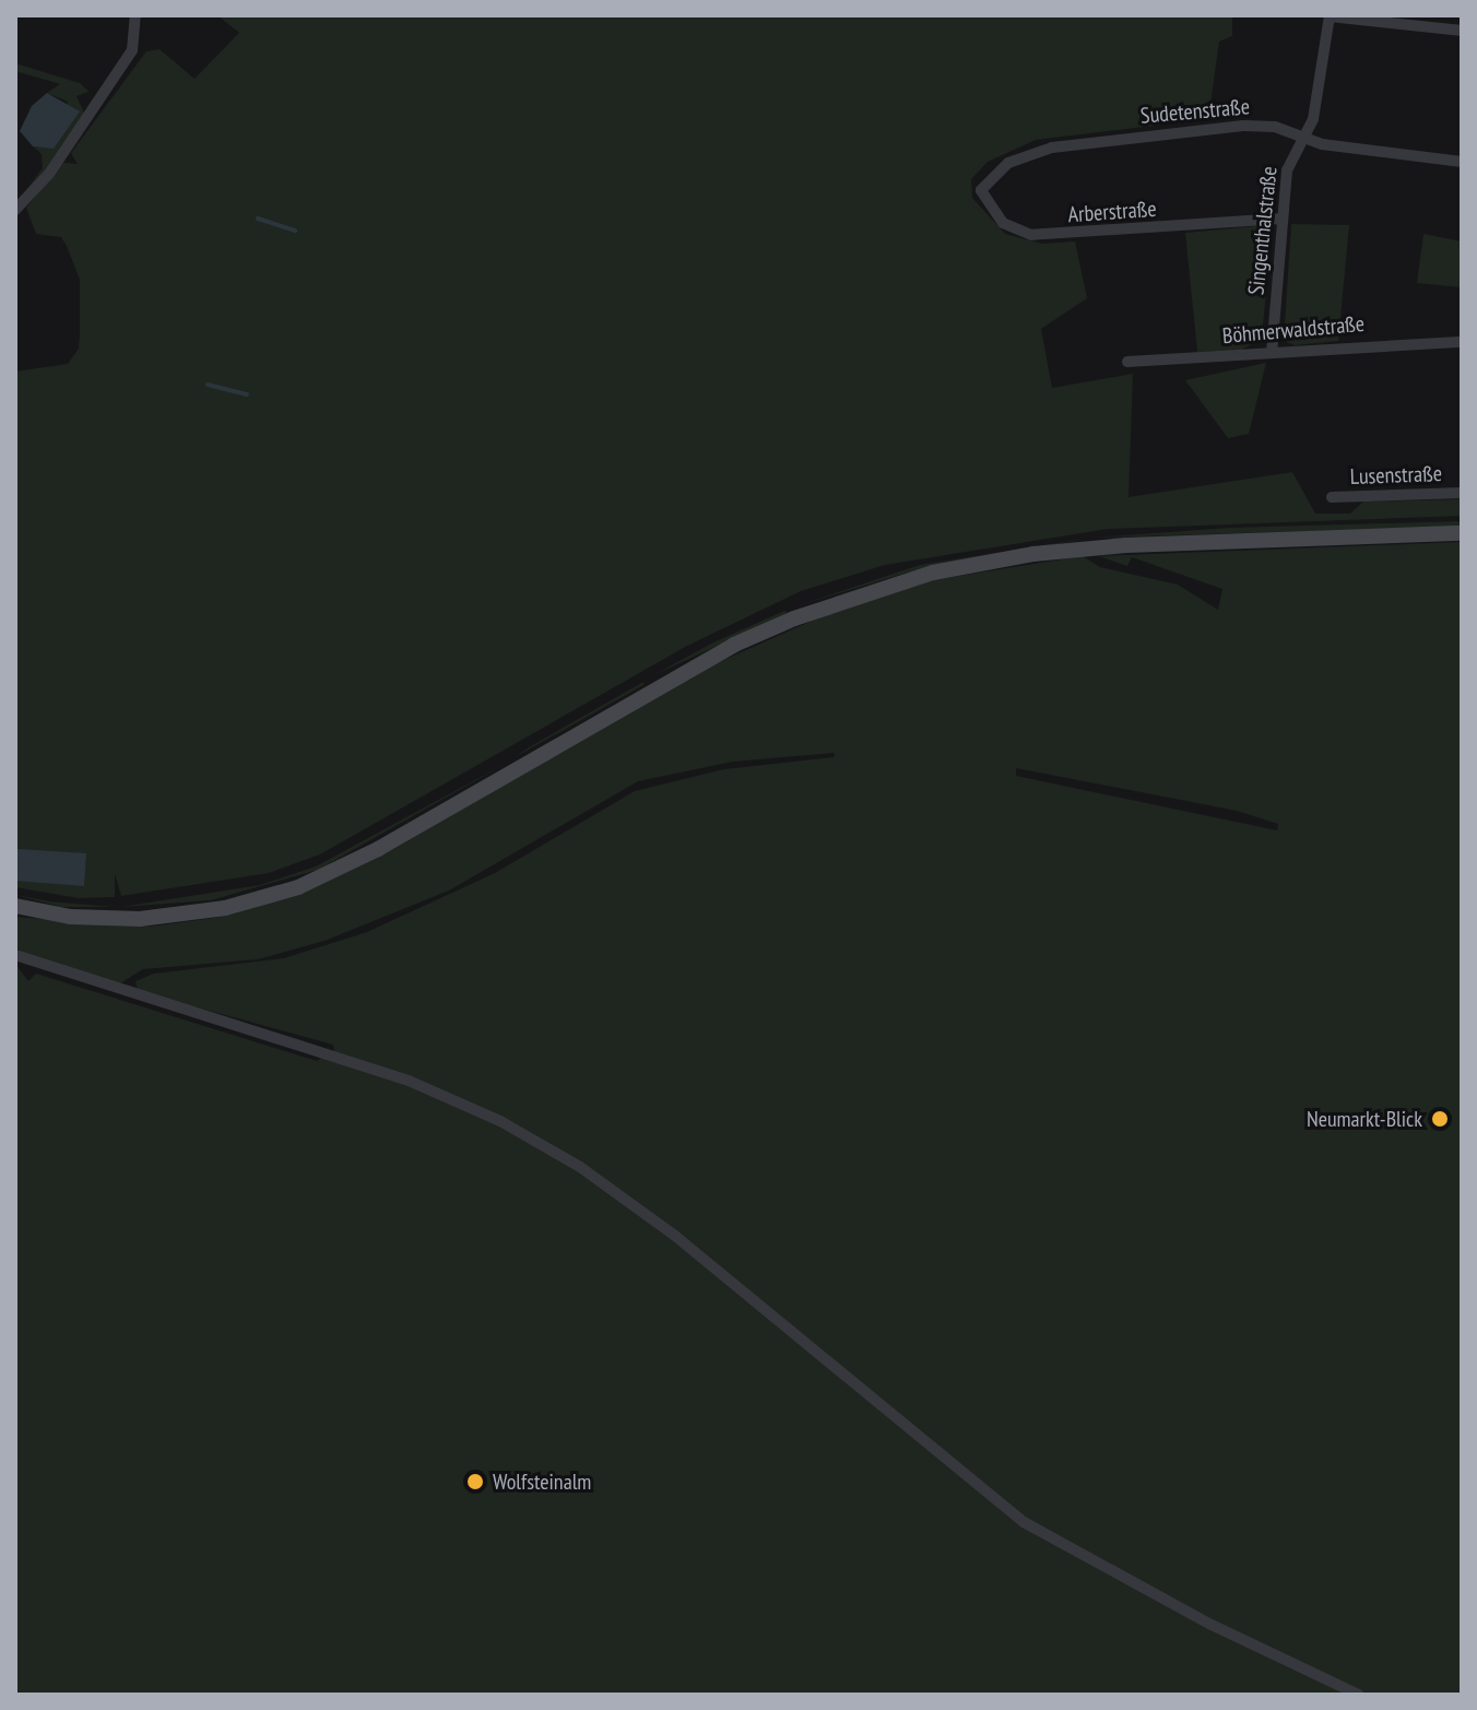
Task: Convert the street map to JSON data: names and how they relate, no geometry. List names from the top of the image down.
{
  "streets": {
    "street": [
      "Sudetenstraße",
      "Arberstraße",
      "Singenthalstraße",
      "Böhmerwaldstraße",
      "Lusenstraße"
    ]
  },
  "crossings": [
    ["Sudetenstraße", "Arberstraße"],
    ["Sudetenstraße", "Singenthalstraße"],
    ["Arberstraße", "Singenthalstraße"],
    ["Singenthalstraße", "Böhmerwaldstraße"]
  ],
  "places": ["Neumarkt-Blick", "Wolfsteinalm"]
}
